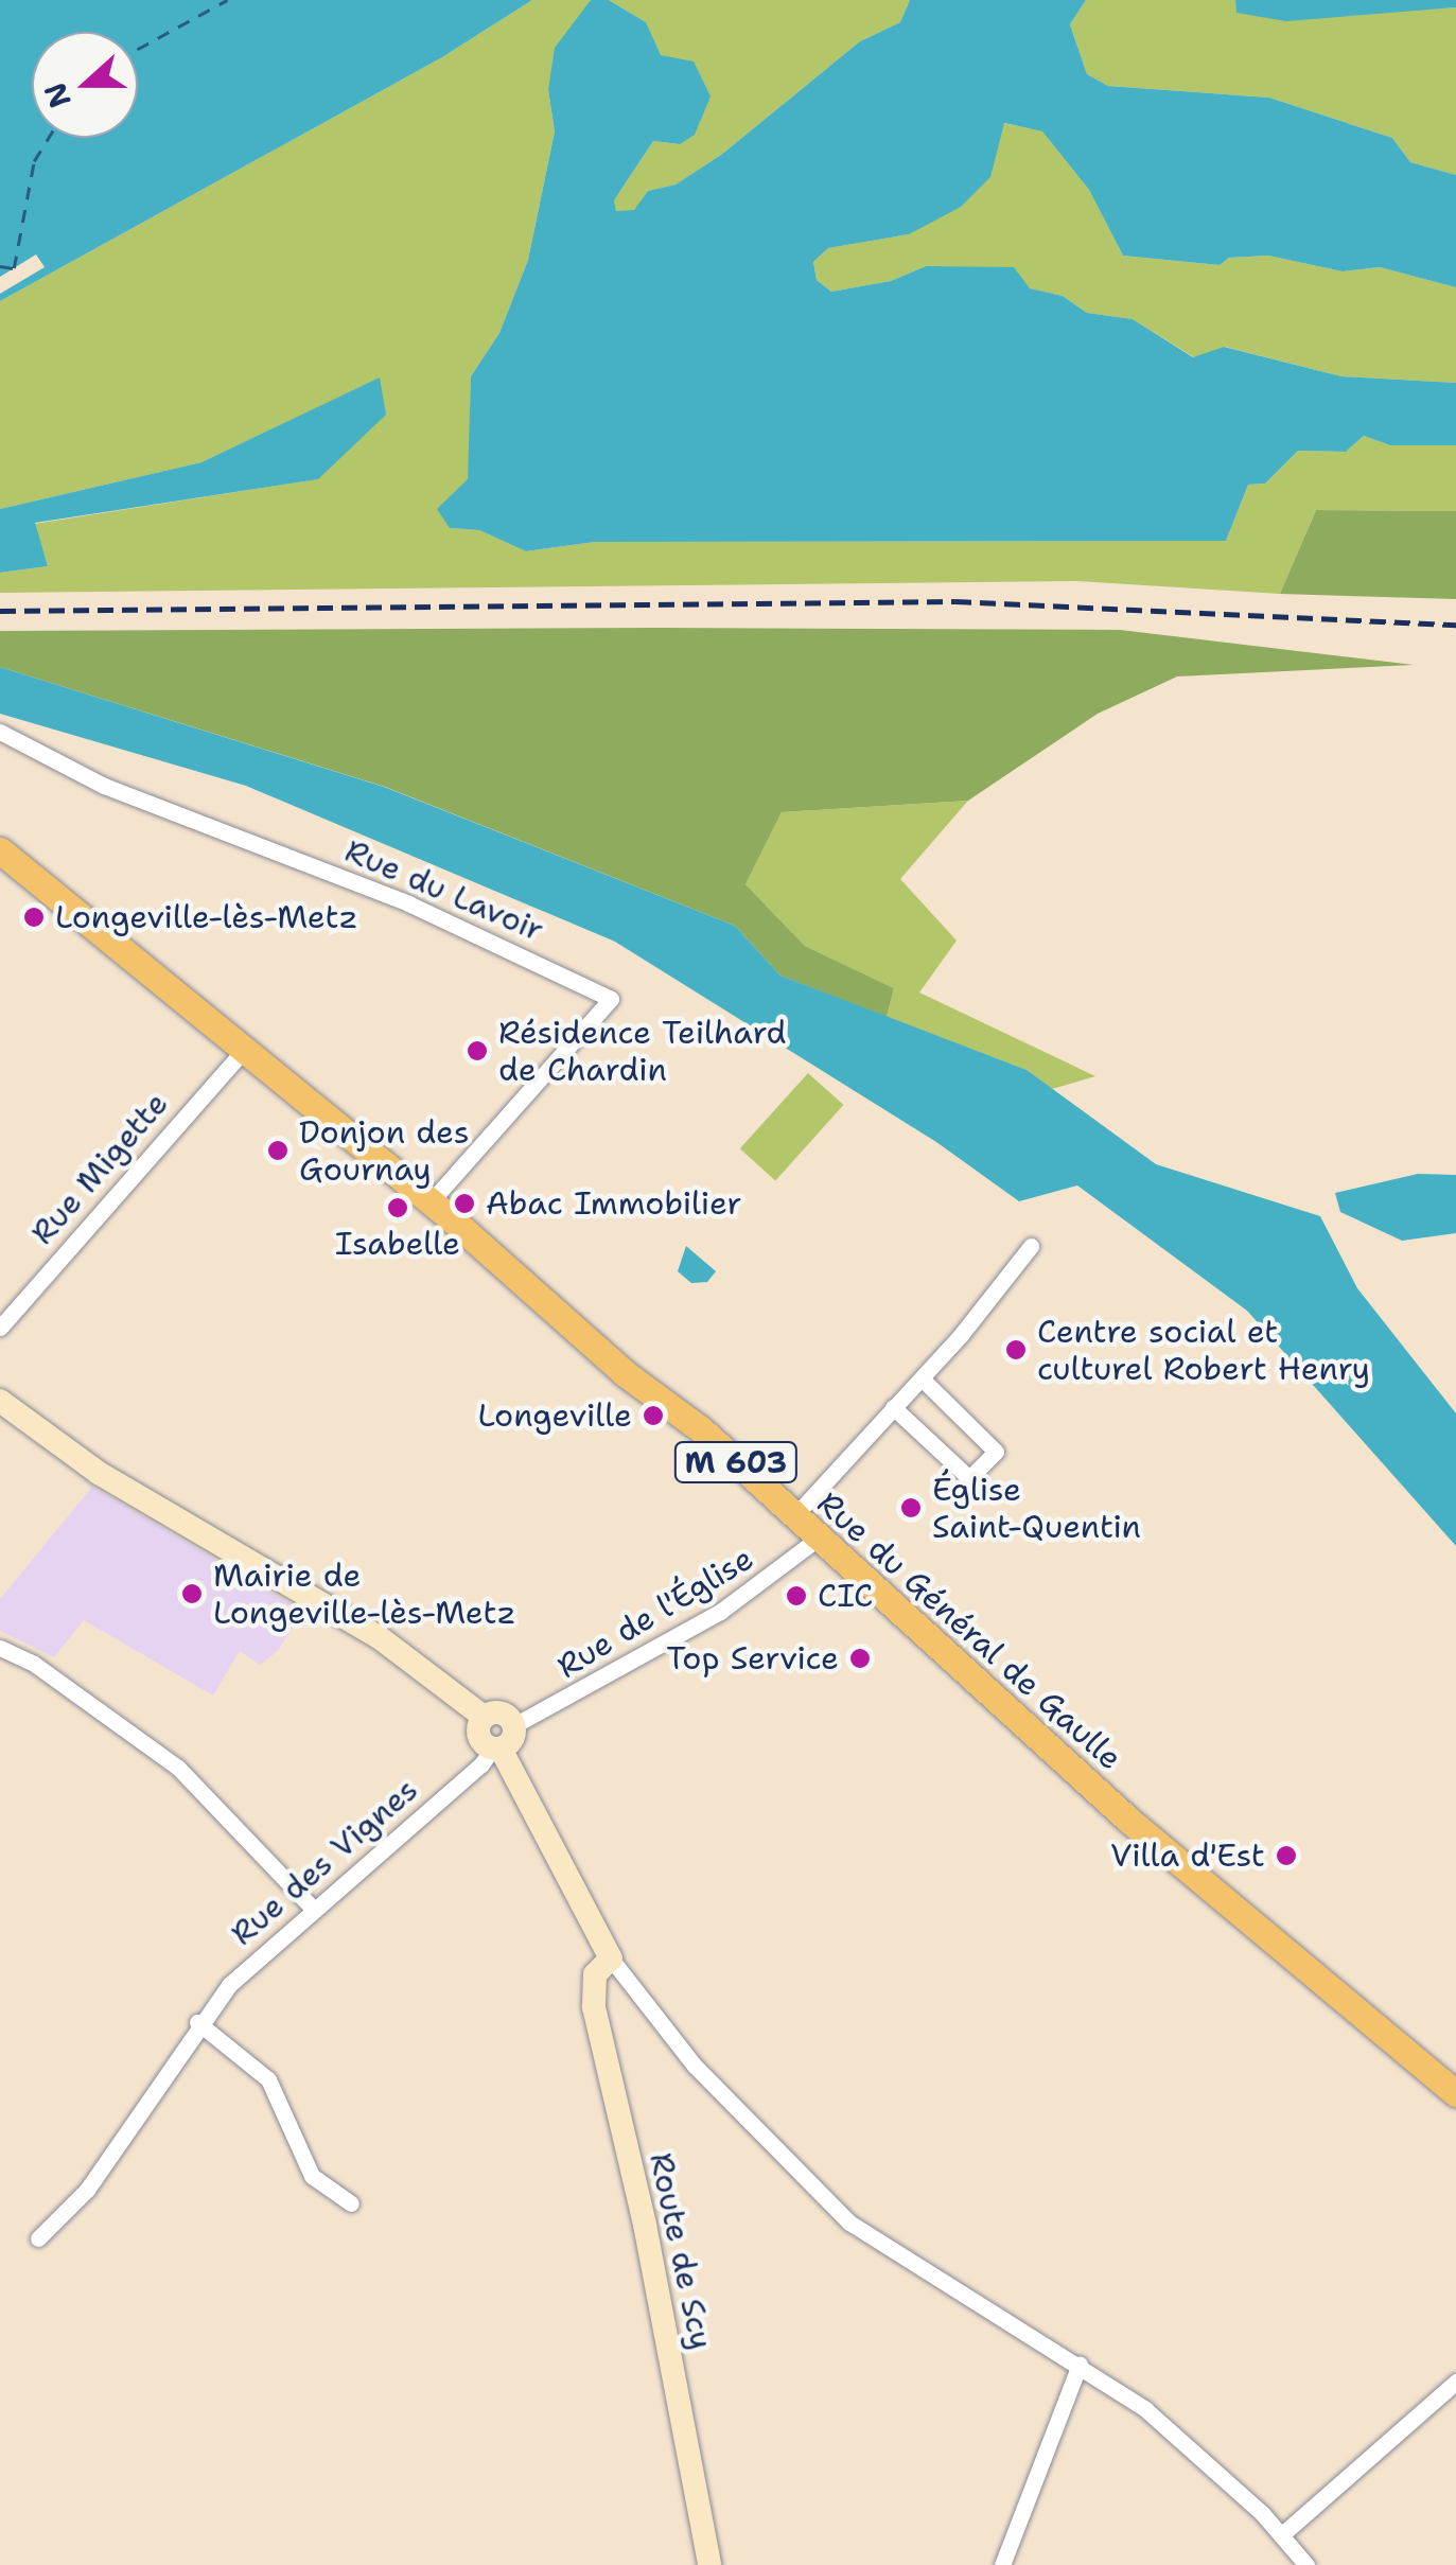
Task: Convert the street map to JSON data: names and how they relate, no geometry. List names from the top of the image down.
{
  "streets": {
    "main road": ["M 603", "Rue du Général de Gaulle"],
    "street": [
      "Rue du Lavoir",
      "Rue Migette",
      "Rue de l'Église",
      "Rue des Vignes",
      "Route de Scy"
    ]
  },
  "crossings": [
    ["Rue du Lavoir", "Rue du Général de Gaulle"],
    ["Rue Migette", "Rue du Général de Gaulle"],
    ["Rue de l'Église", "Rue du Général de Gaulle"],
    ["Rue de l'Église", "Rue des Vignes"]
  ],
  "places": [
    "Longeville-lès-Metz",
    "Résidence Teilhard de Chardin",
    "Donjon des Gournay",
    "Abac Immobilier",
    "Isabelle",
    "Centre social et culturel Robert Henry",
    "Longeville",
    "Église Saint-Quentin",
    "Mairie de Longeville-lès-Metz",
    "CIC",
    "Top Service",
    "Villa d'Est"
  ],
  "north": "left"
}
